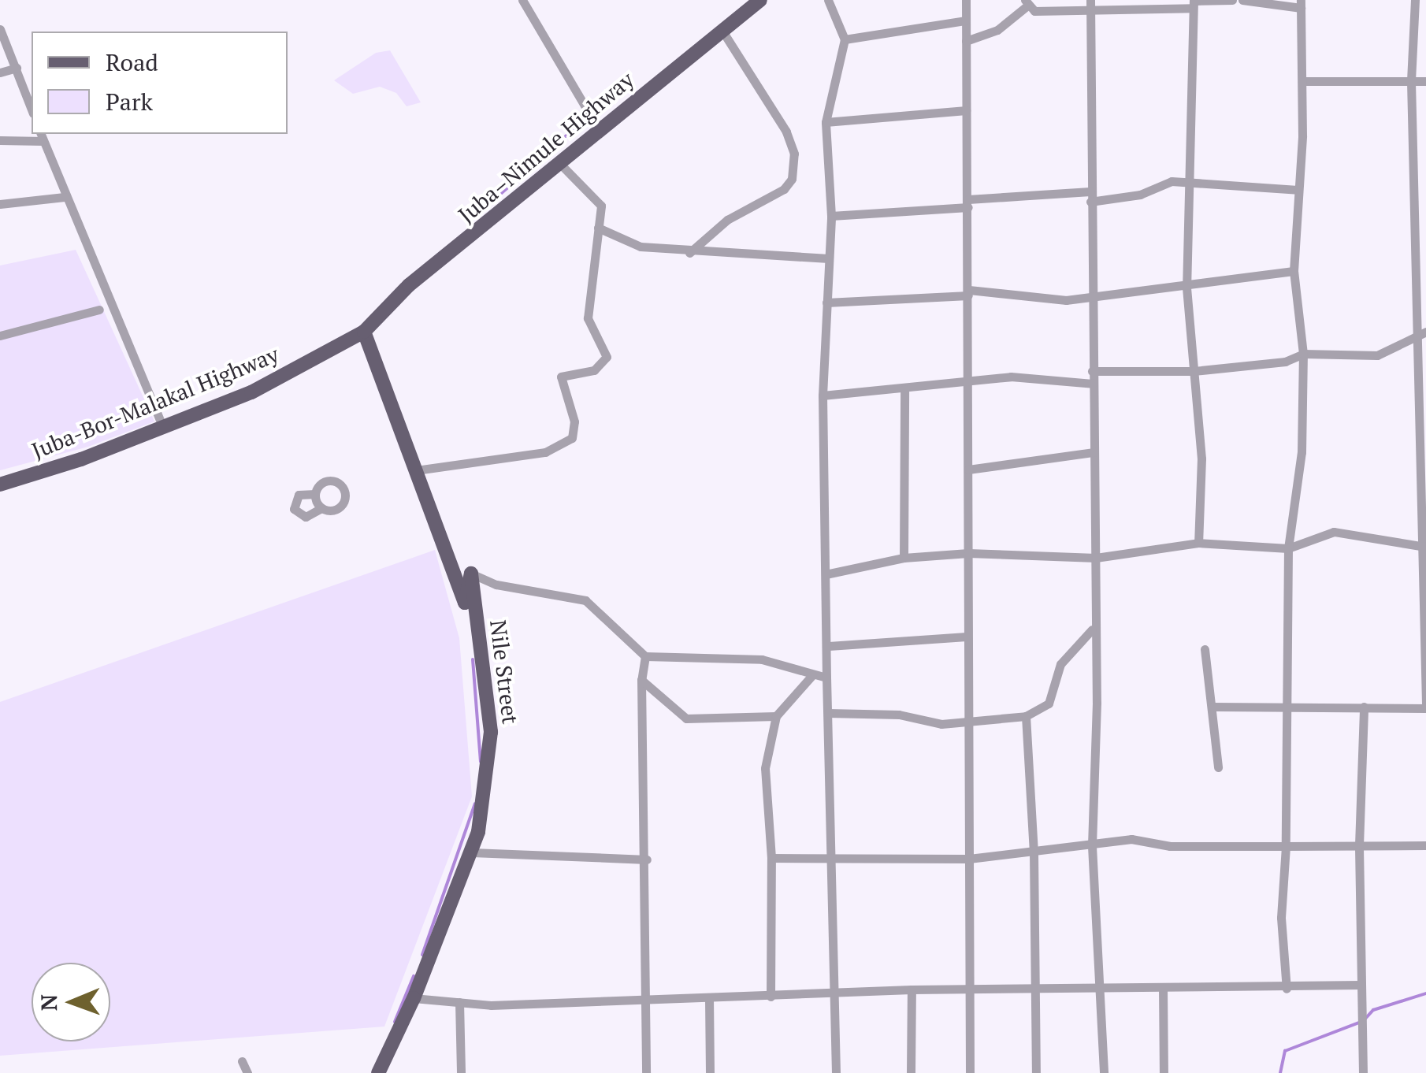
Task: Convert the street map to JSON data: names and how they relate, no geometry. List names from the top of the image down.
{
  "streets": {
    "main road": ["Juba–Nimule Highway", "Juba-Bor-Malakal Highway", "Nile Street"]
  },
  "crossings": [
    ["Juba–Nimule Highway", "Juba-Bor-Malakal Highway"],
    ["Juba–Nimule Highway", "Nile Street"],
    ["Juba-Bor-Malakal Highway", "Nile Street"]
  ],
  "legend": ["Road", "Park"],
  "north": "left"
}
